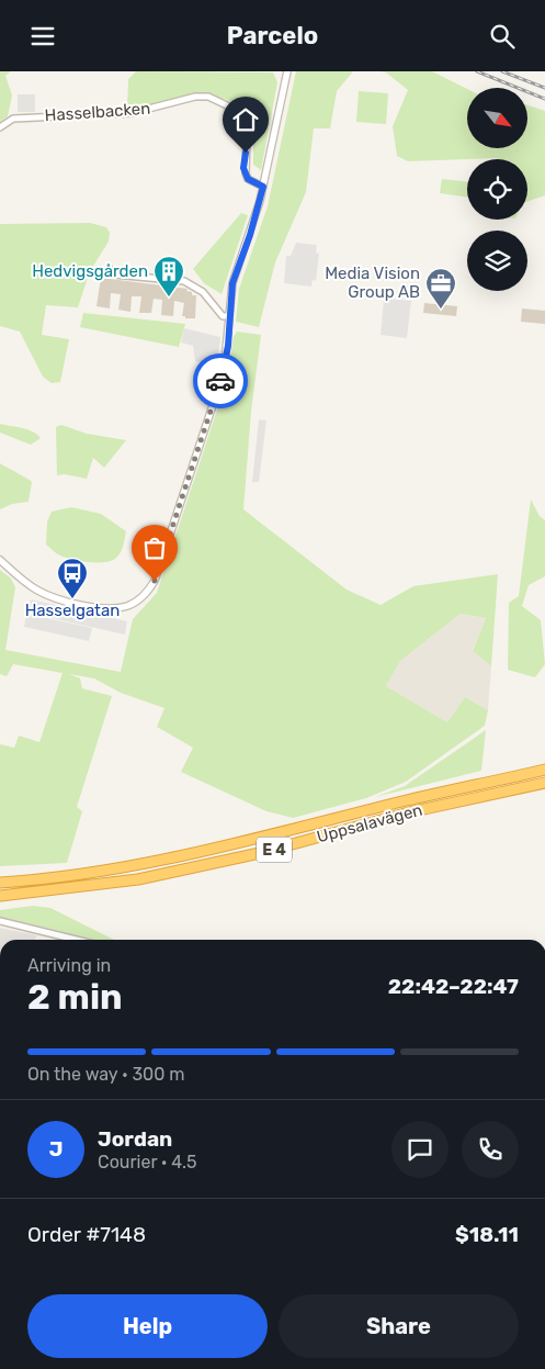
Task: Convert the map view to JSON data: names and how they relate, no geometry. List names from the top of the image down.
{
  "streets": {
    "highway": ["Uppsalavägen", "E 4"],
    "street": ["Hasselbacken"]
  },
  "places": {
    "building": ["Hedvigsgården"],
    "office": ["Media Vision Group AB"],
    "bus stop": ["Hasselgatan"]
  },
  "north": "bottom right",
  "page": {
    "header": "Parcelo",
    "heading": ["2 min", "Arriving in", "22:42–22:47"],
    "panel": [
      "Jordan",
      "Courier · 4.5",
      "Order #7148",
      "$18.11"
    ],
    "bar": "On the way · 300 m",
    "round": "J",
    "buttons": ["Help", "Share"]
  }
}
